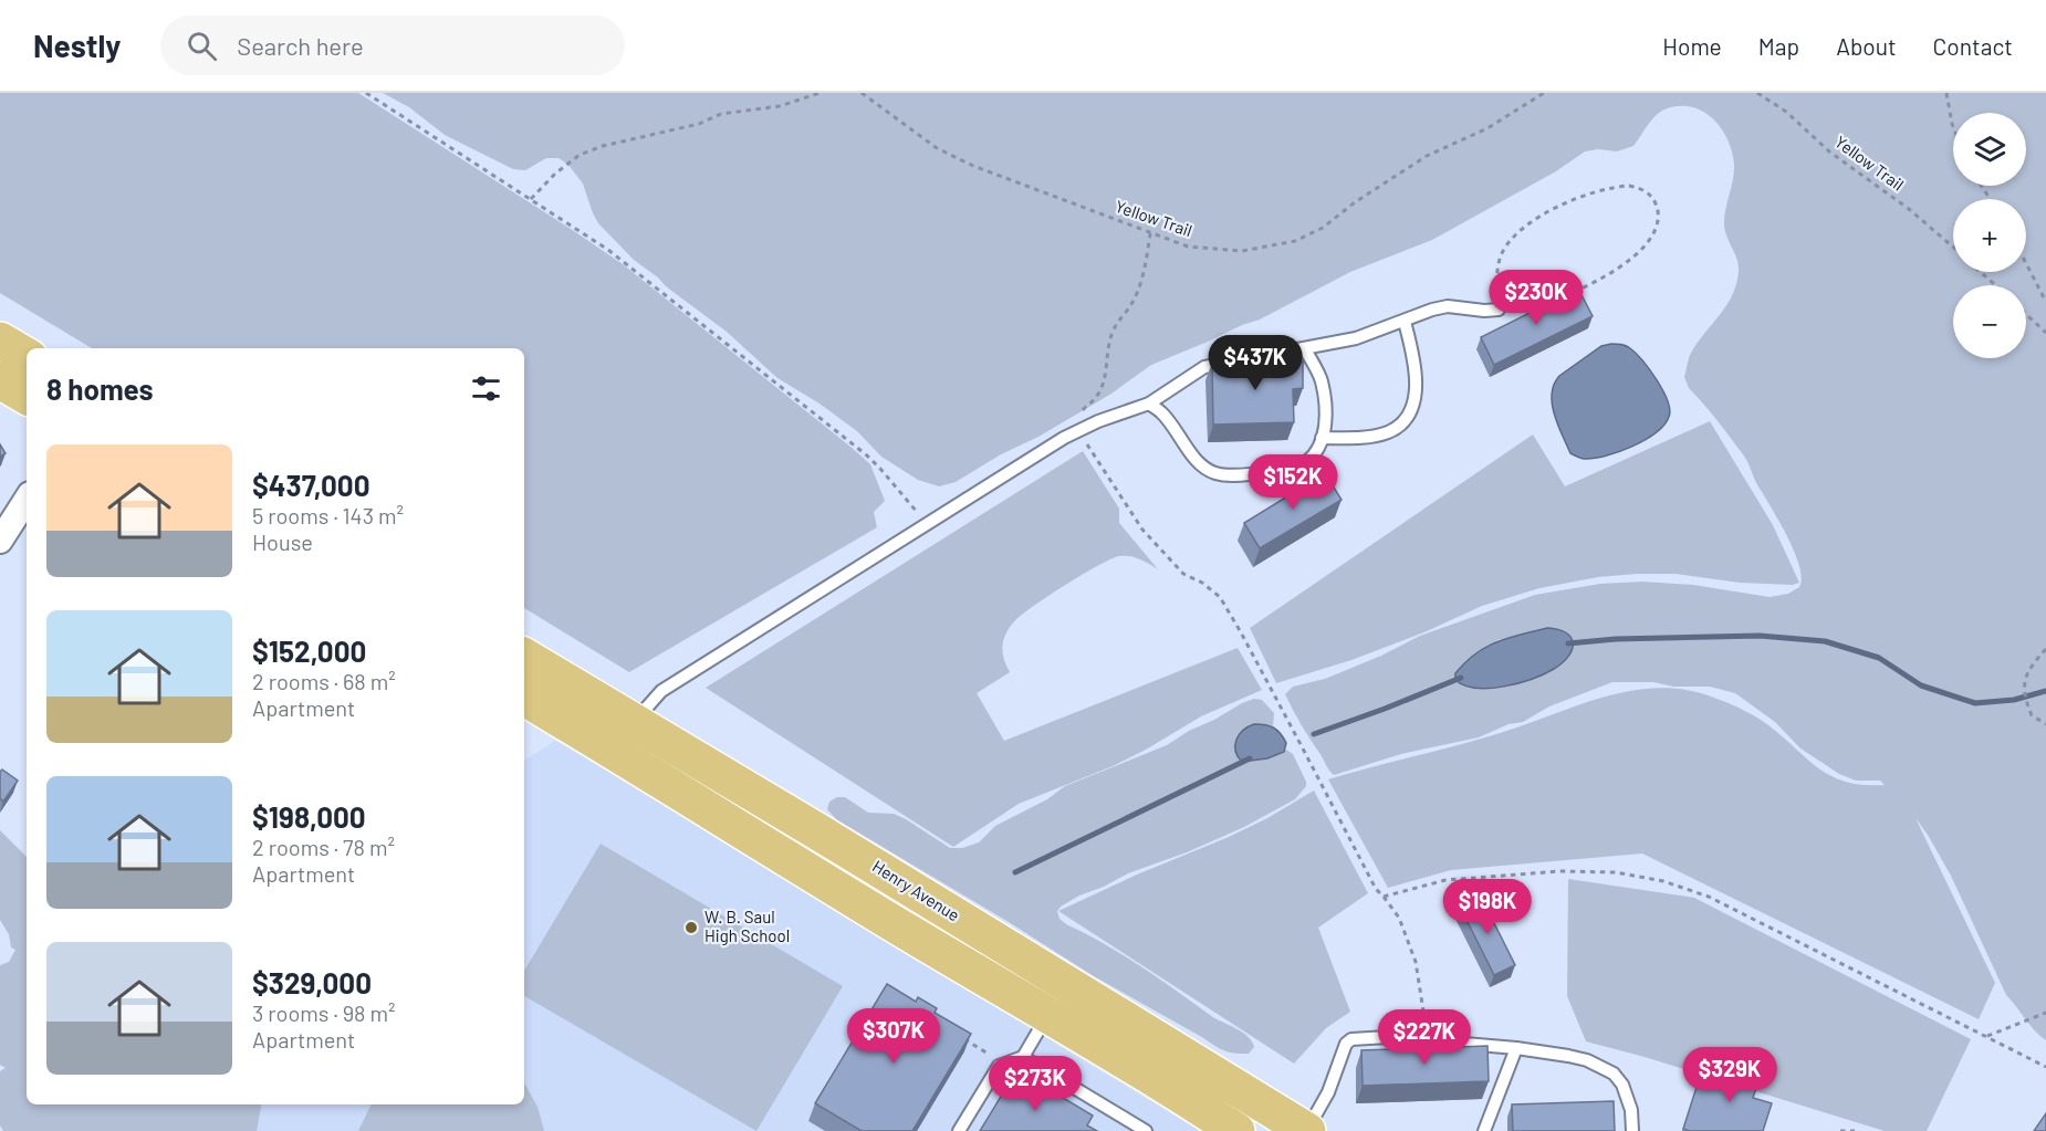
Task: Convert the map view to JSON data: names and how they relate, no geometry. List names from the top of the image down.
{
  "streets": {
    "main road": ["Henry Avenue"],
    "path": ["Yellow Trail"]
  },
  "places": ["W. B. Saul High School"],
  "page": {
    "header": "Nestly",
    "search": "Search here",
    "nav": [
      "Home",
      "Map",
      "About",
      "Contact"
    ],
    "map_buttons": ["+", "−"],
    "price": [
      "$230K",
      "$437K",
      "$152K",
      "$198K",
      "$307K",
      "$227K",
      "$329K",
      "$273K"
    ],
    "heading": "8 homes",
    "list": [
      {
        "name": "$437,000",
        "note": "5 rooms · 143 m² · House"
      },
      {
        "name": "$152,000",
        "note": "2 rooms · 68 m² · Apartment"
      },
      {
        "name": "$198,000",
        "note": "2 rooms · 78 m² · Apartment"
      },
      {
        "name": "$329,000",
        "note": "3 rooms · 98 m² · Apartment"
      }
    ]
  }
}
